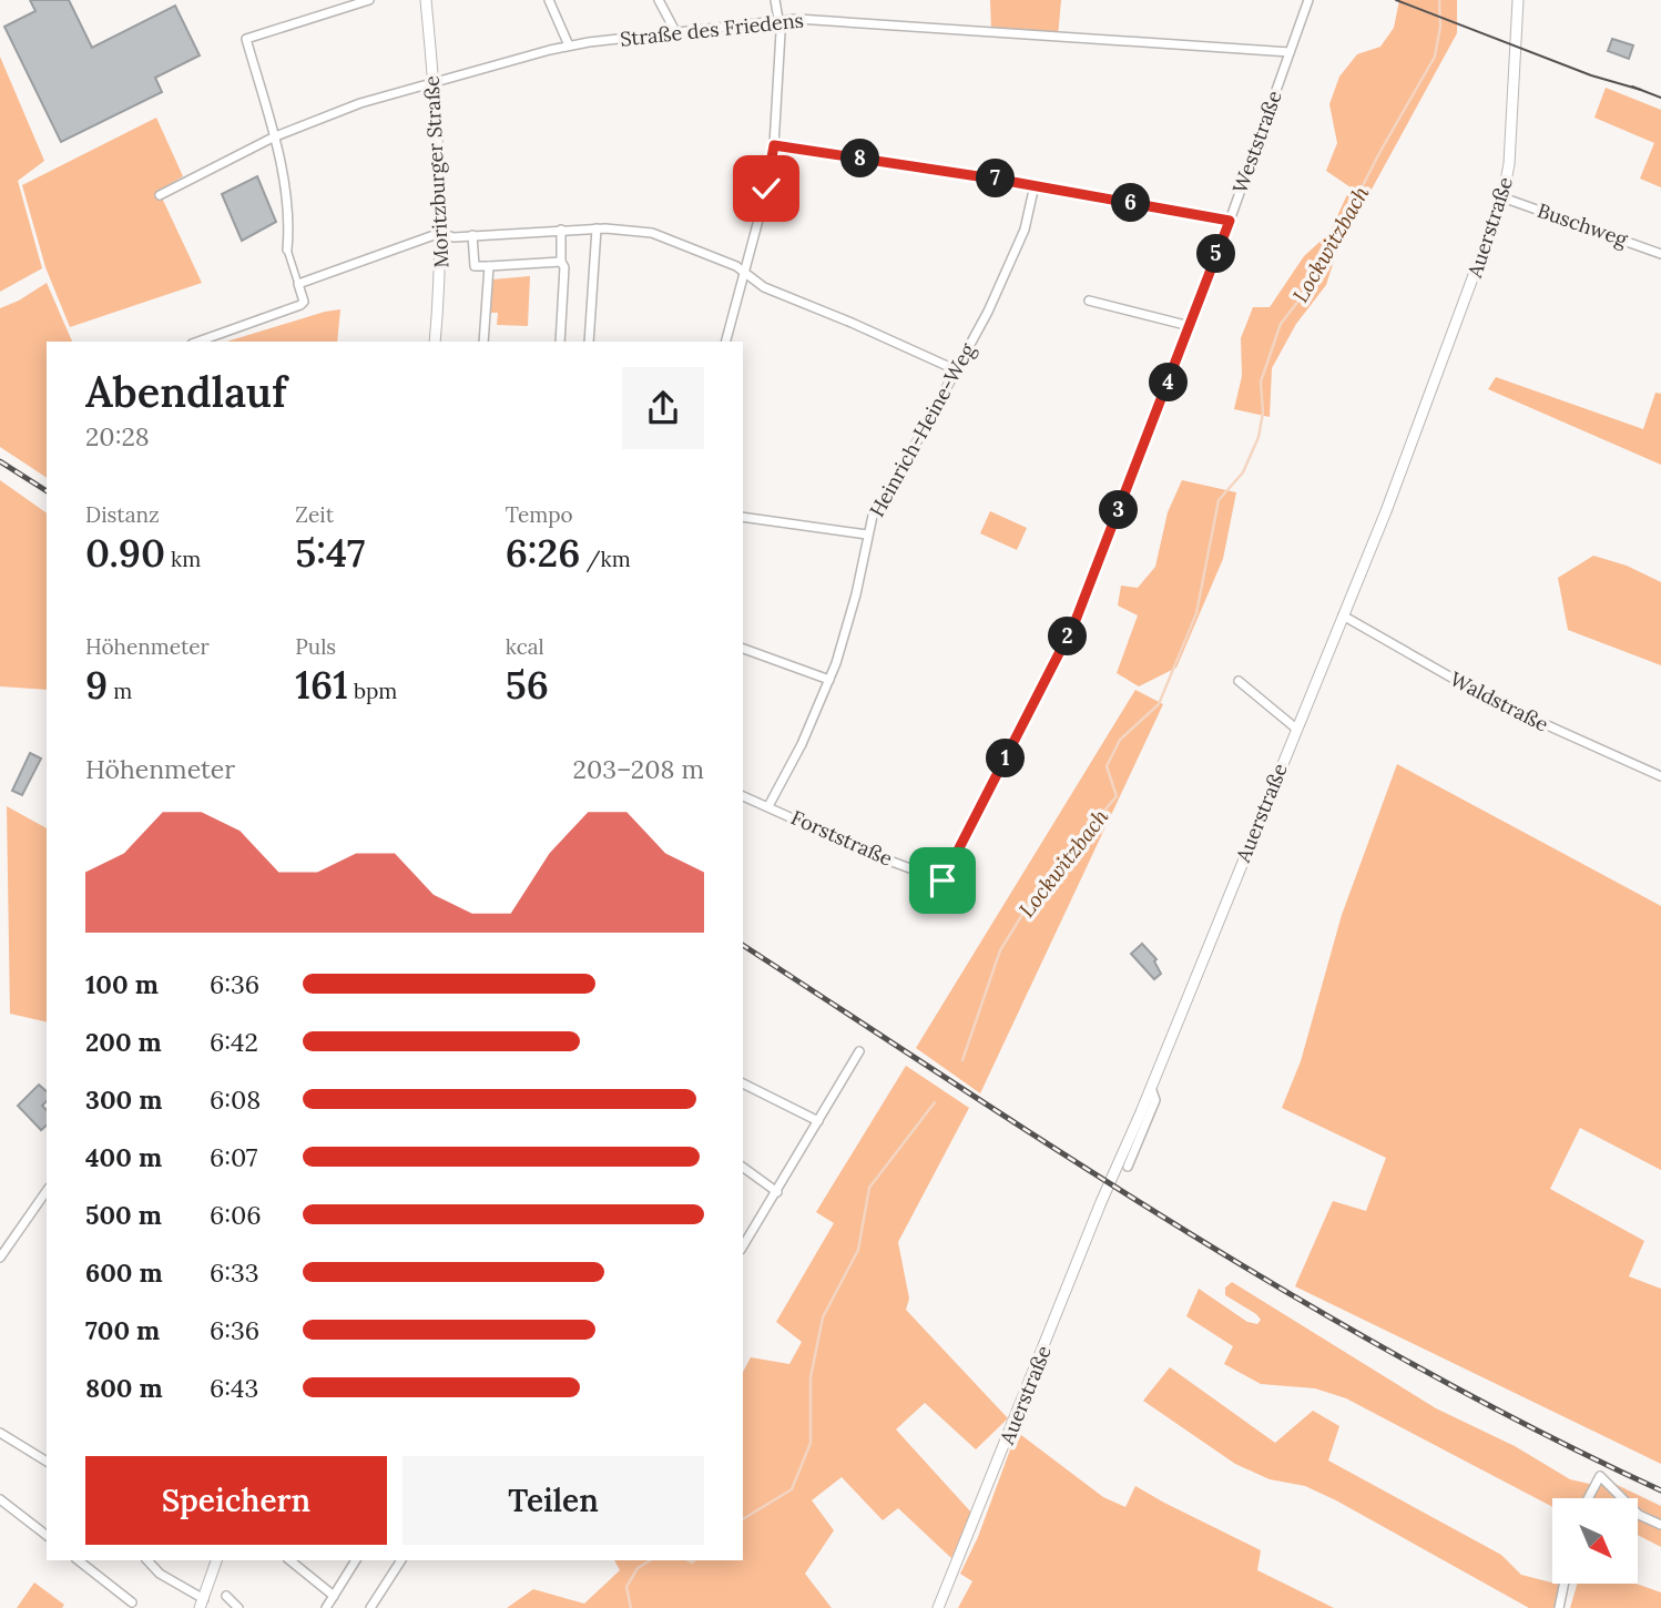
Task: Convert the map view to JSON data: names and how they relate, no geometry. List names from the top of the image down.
{
  "streets": {
    "street": [
      "Straße des Friedens",
      "Weststraße",
      "Moritzburger Straße",
      "Buschweg",
      "Auerstraße",
      "Heinrich-Heine-Weg",
      "Waldstraße",
      "Forststraße"
    ]
  },
  "crossings": [
    ["Straße des Friedens", "Weststraße"],
    ["Straße des Friedens", "Moritzburger Straße"],
    ["Weststraße", "Forststraße"],
    ["Buschweg", "Auerstraße"],
    ["Auerstraße", "Waldstraße"],
    ["Heinrich-Heine-Weg", "Forststraße"]
  ],
  "water": ["Lockwitzbach"],
  "north": "bottom right",
  "page": {
    "pins": [
      "8",
      "7",
      "6",
      "5",
      "4",
      "3",
      "2",
      "1"
    ],
    "heading": ["Abendlauf", "20:28"],
    "stats": [
      ["Distanz", "0.90 km"],
      ["Zeit", "5:47"],
      ["Tempo", "6:26 /km"],
      ["Höhenmeter", "9 m"],
      ["Puls", "161 bpm"],
      ["kcal", "56"]
    ],
    "chart": ["Höhenmeter", "203–208 m"],
    "list": [
      {
        "name": "100 m",
        "note": "6:36"
      },
      {
        "name": "200 m",
        "note": "6:42"
      },
      {
        "name": "300 m",
        "note": "6:08"
      },
      {
        "name": "400 m",
        "note": "6:07"
      },
      {
        "name": "500 m",
        "note": "6:06"
      },
      {
        "name": "600 m",
        "note": "6:33"
      },
      {
        "name": "700 m",
        "note": "6:36"
      },
      {
        "name": "800 m",
        "note": "6:43"
      }
    ],
    "buttons": ["Speichern", "Teilen"]
  }
}
